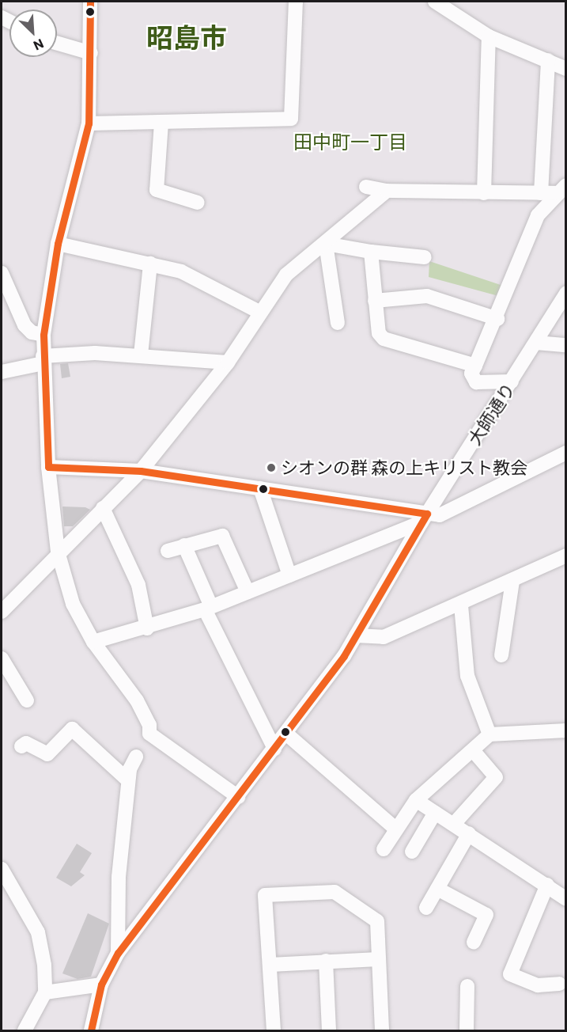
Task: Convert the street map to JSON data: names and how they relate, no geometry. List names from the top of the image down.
{
  "streets": {
    "street": ["大師通り"]
  },
  "districts": ["昭島市", "田中町一丁目"],
  "places": ["シオンの群 森の上キリスト教会"],
  "north": "bottom right"
}
